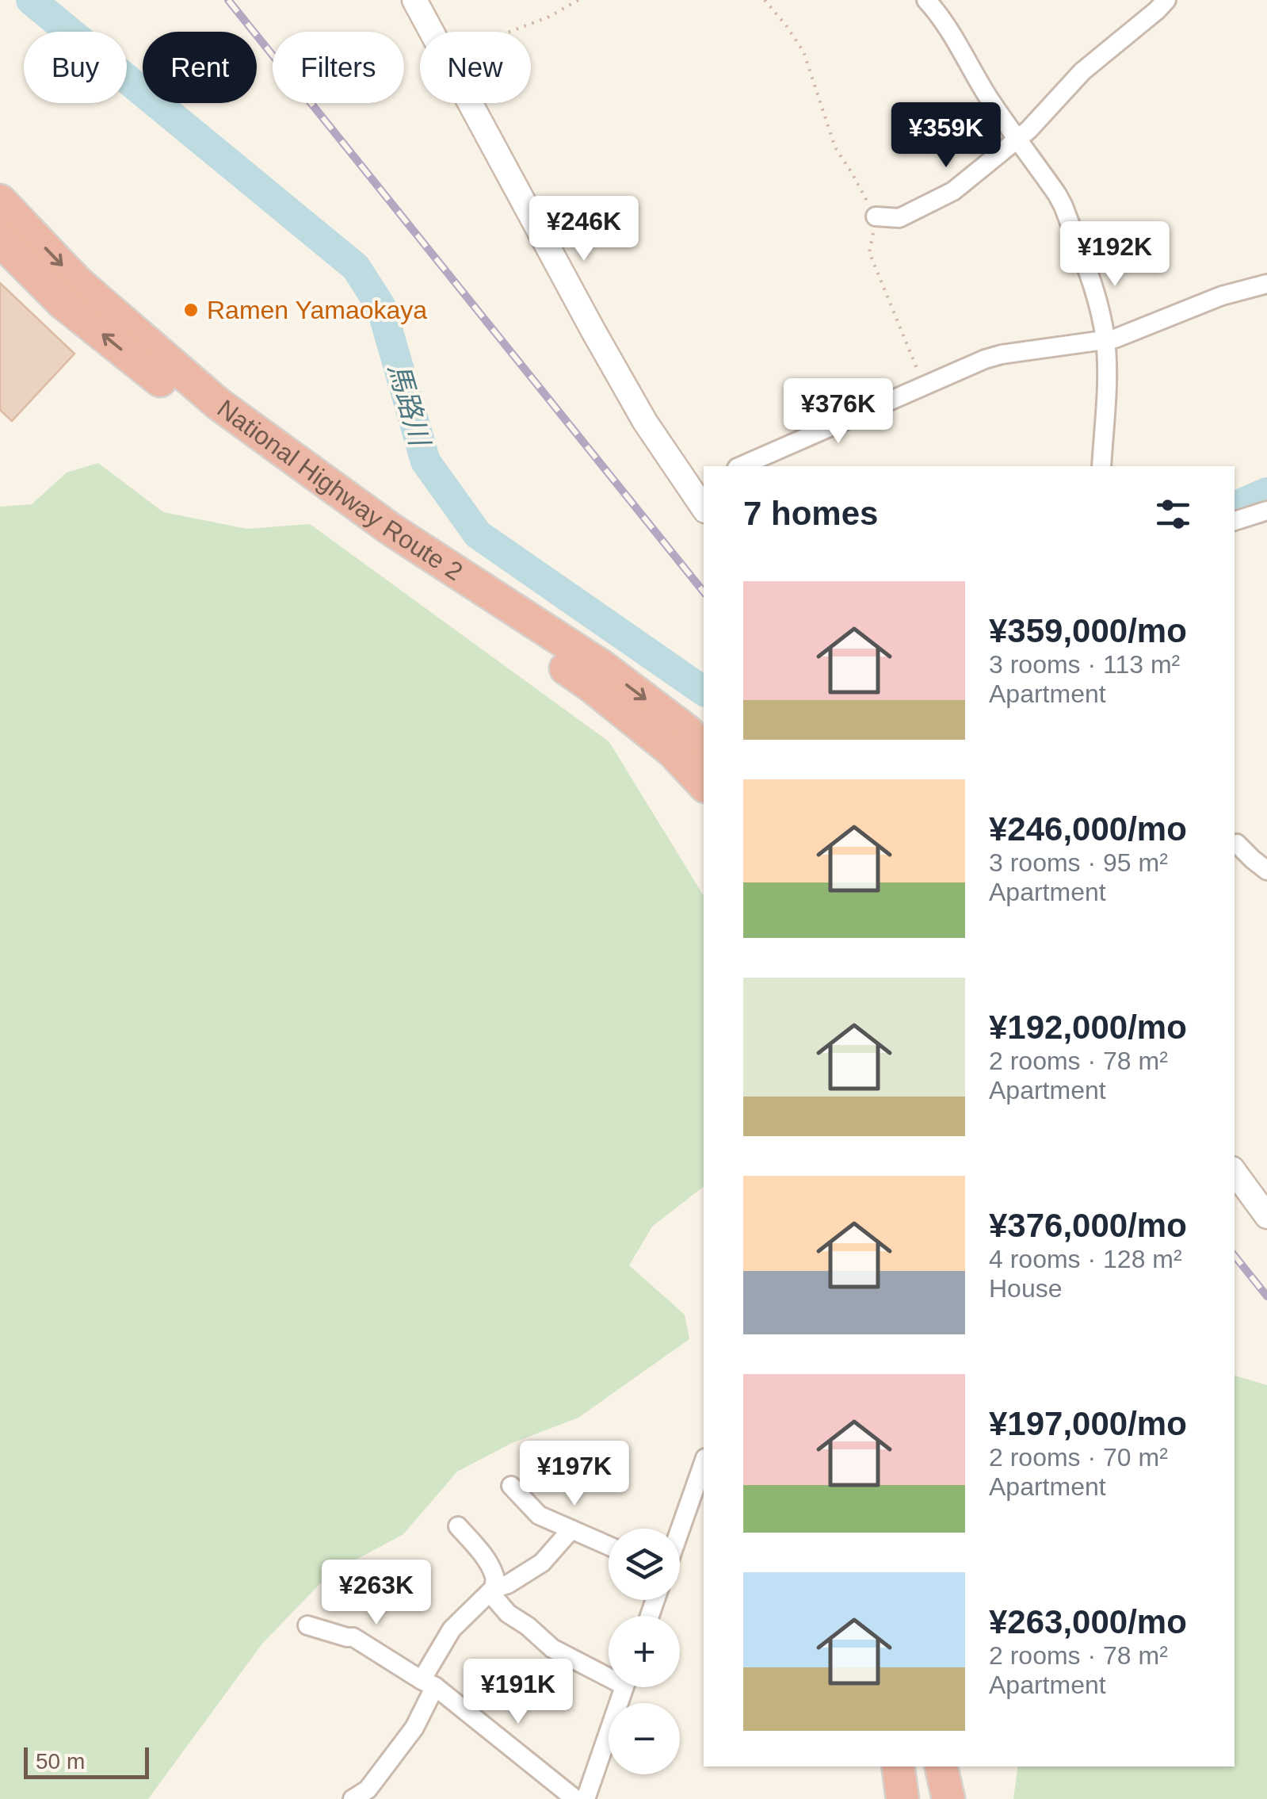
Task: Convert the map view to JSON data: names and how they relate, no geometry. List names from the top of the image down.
{
  "streets": {
    "highway": ["National Highway Route 2"]
  },
  "water": ["馬路川"],
  "places": ["Ramen Yamaokaya"],
  "scale_bar": "50 m",
  "page": {
    "chip": [
      "Buy",
      "Rent",
      "Filters",
      "New"
    ],
    "price": [
      "¥359K",
      "¥246K",
      "¥192K",
      "¥376K",
      "¥197K",
      "¥263K",
      "¥191K"
    ],
    "heading": "7 homes",
    "list": [
      {
        "name": "¥359,000/mo",
        "note": "3 rooms · 113 m² · Apartment"
      },
      {
        "name": "¥246,000/mo",
        "note": "3 rooms · 95 m² · Apartment"
      },
      {
        "name": "¥192,000/mo",
        "note": "2 rooms · 78 m² · Apartment"
      },
      {
        "name": "¥376,000/mo",
        "note": "4 rooms · 128 m² · House"
      },
      {
        "name": "¥197,000/mo",
        "note": "2 rooms · 70 m² · Apartment"
      },
      {
        "name": "¥263,000/mo",
        "note": "2 rooms · 78 m² · Apartment"
      }
    ],
    "map_buttons": ["+", "−"],
    "scale": "50 m"
  }
}
